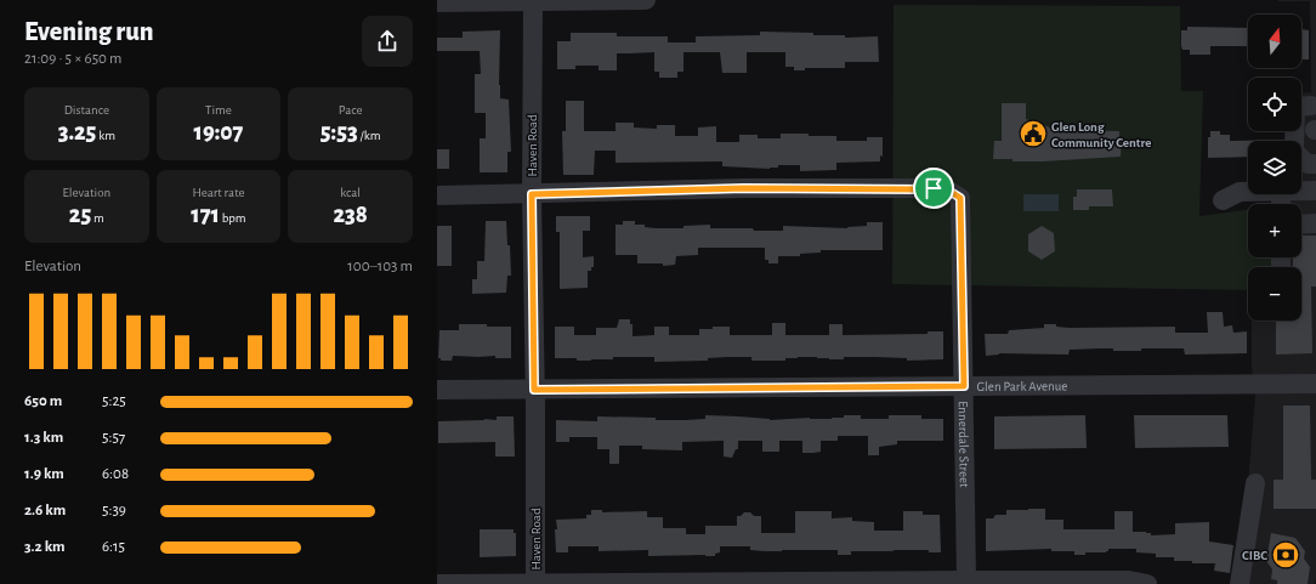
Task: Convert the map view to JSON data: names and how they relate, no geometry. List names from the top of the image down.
{
  "streets": {
    "street": ["Haven Road", "Glen Park Avenue", "Ennerdale Street"]
  },
  "crossings": [
    ["Haven Road", "Glen Park Avenue"],
    ["Haven Road", "Ennerdale Street"],
    ["Glen Park Avenue", "Ennerdale Street"]
  ],
  "places": {
    "public building": ["Glen Long Community Centre"],
    "bank": ["CIBC"]
  },
  "north": "top",
  "page": {
    "heading": ["Evening run", "21:09 · 5 × 650 m"],
    "map_buttons": ["+", "−"],
    "stats": [
      ["Distance", "3.25 km"],
      ["Time", "19:07"],
      ["Pace", "5:53 /km"],
      ["Elevation", "25 m"],
      ["Heart rate", "171 bpm"],
      ["kcal", "238"]
    ],
    "chart": ["Elevation", "100–103 m"],
    "list": [
      {
        "name": "650 m",
        "note": "5:25"
      },
      {
        "name": "1.3 km",
        "note": "5:57"
      },
      {
        "name": "1.9 km",
        "note": "6:08"
      },
      {
        "name": "2.6 km",
        "note": "5:39"
      },
      {
        "name": "3.2 km",
        "note": "6:15"
      }
    ]
  }
}
